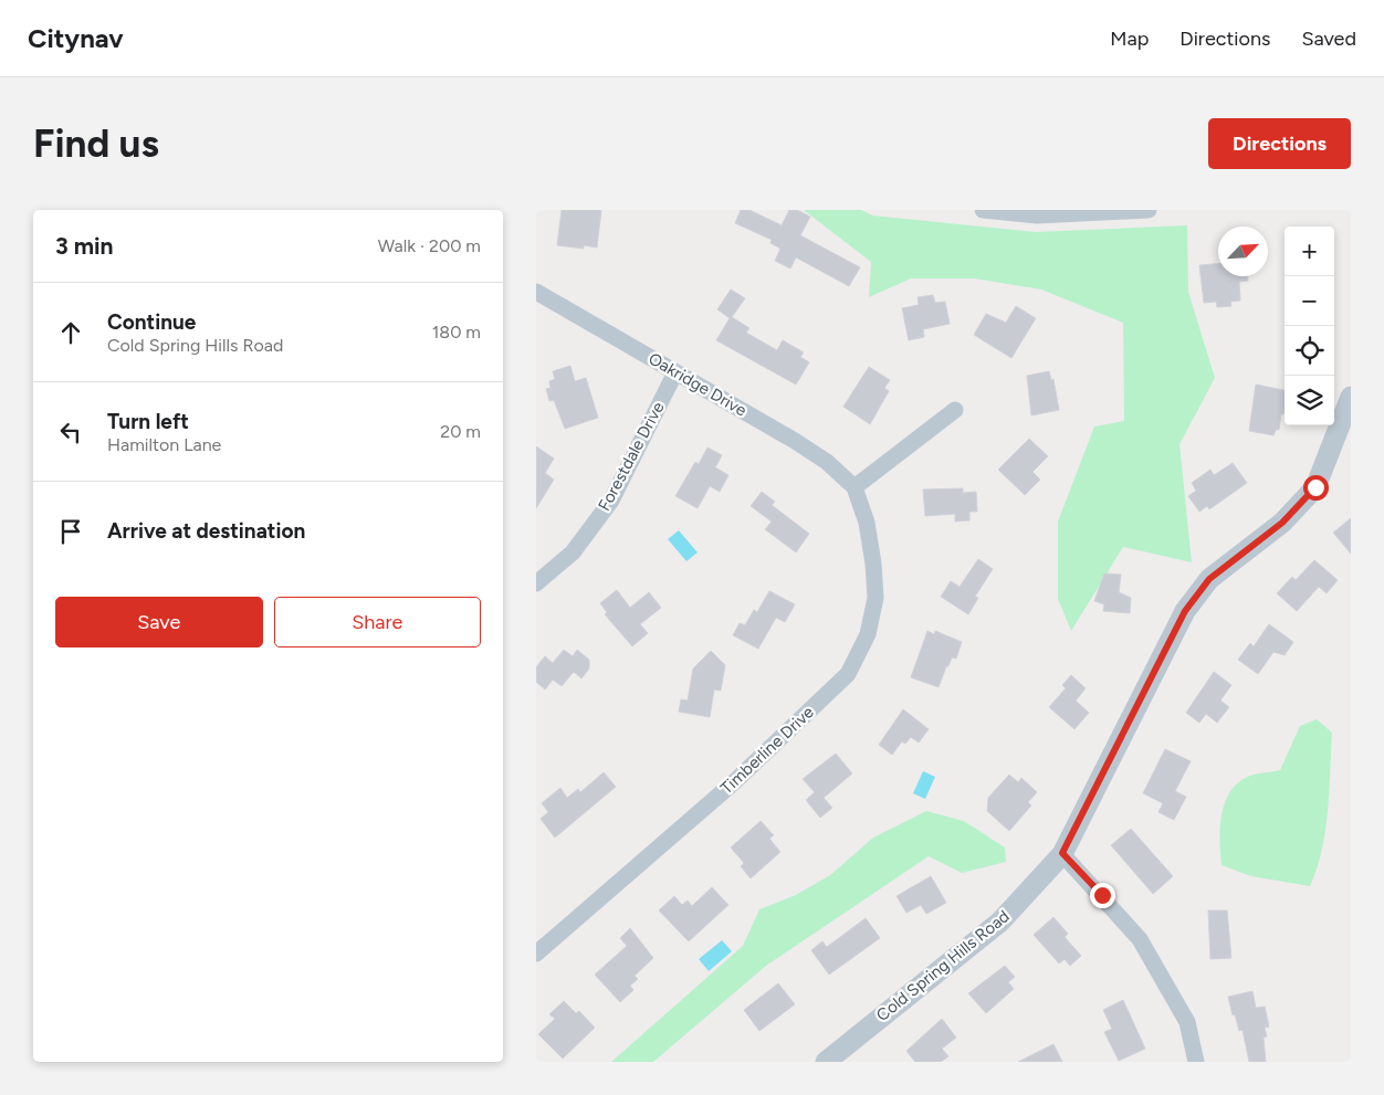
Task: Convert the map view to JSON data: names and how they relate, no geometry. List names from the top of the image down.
{
  "streets": {
    "street": [
      "Oakridge Drive",
      "Forestdale Drive",
      "Timberline Drive",
      "Cold Spring Hills Road"
    ]
  },
  "crossings": [
    ["Oakridge Drive", "Forestdale Drive"],
    ["Oakridge Drive", "Timberline Drive"]
  ],
  "north": "top right",
  "page": {
    "header": "Citynav",
    "nav": ["Map", "Directions", "Saved"],
    "buttons": [
      "Directions",
      ["Save", "Share"]
    ],
    "title": "Find us",
    "heading": ["3 min", "Walk · 200 m"],
    "map_buttons": ["+", "−"],
    "list": [
      ["Continue", "Cold Spring Hills Road", "180 m"],
      ["Turn left", "Hamilton Lane", "20 m"],
      "Arrive at destination"
    ]
  }
}
